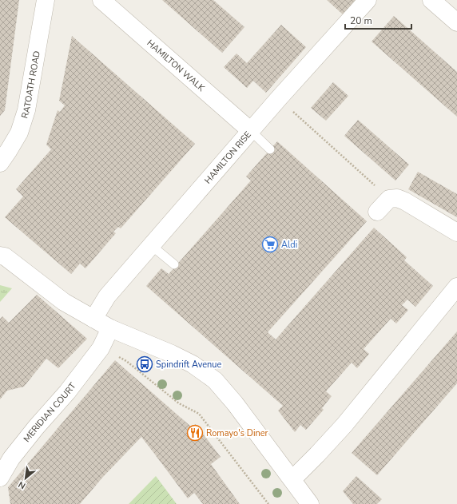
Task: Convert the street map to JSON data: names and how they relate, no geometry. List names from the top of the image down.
{
  "streets": {
    "street": [
      "HAMILTON WALK",
      "RATOATH ROAD",
      "HAMILTON RISE",
      "MERIDIAN COURT"
    ]
  },
  "crossings": [
    ["HAMILTON WALK", "HAMILTON RISE"]
  ],
  "places": {
    "supermarket": ["Aldi"],
    "bus stop": ["Spindrift Avenue"],
    "restaurant": ["Romayo's Diner"]
  },
  "scale_bar": "20 m",
  "north": "bottom left"
}
